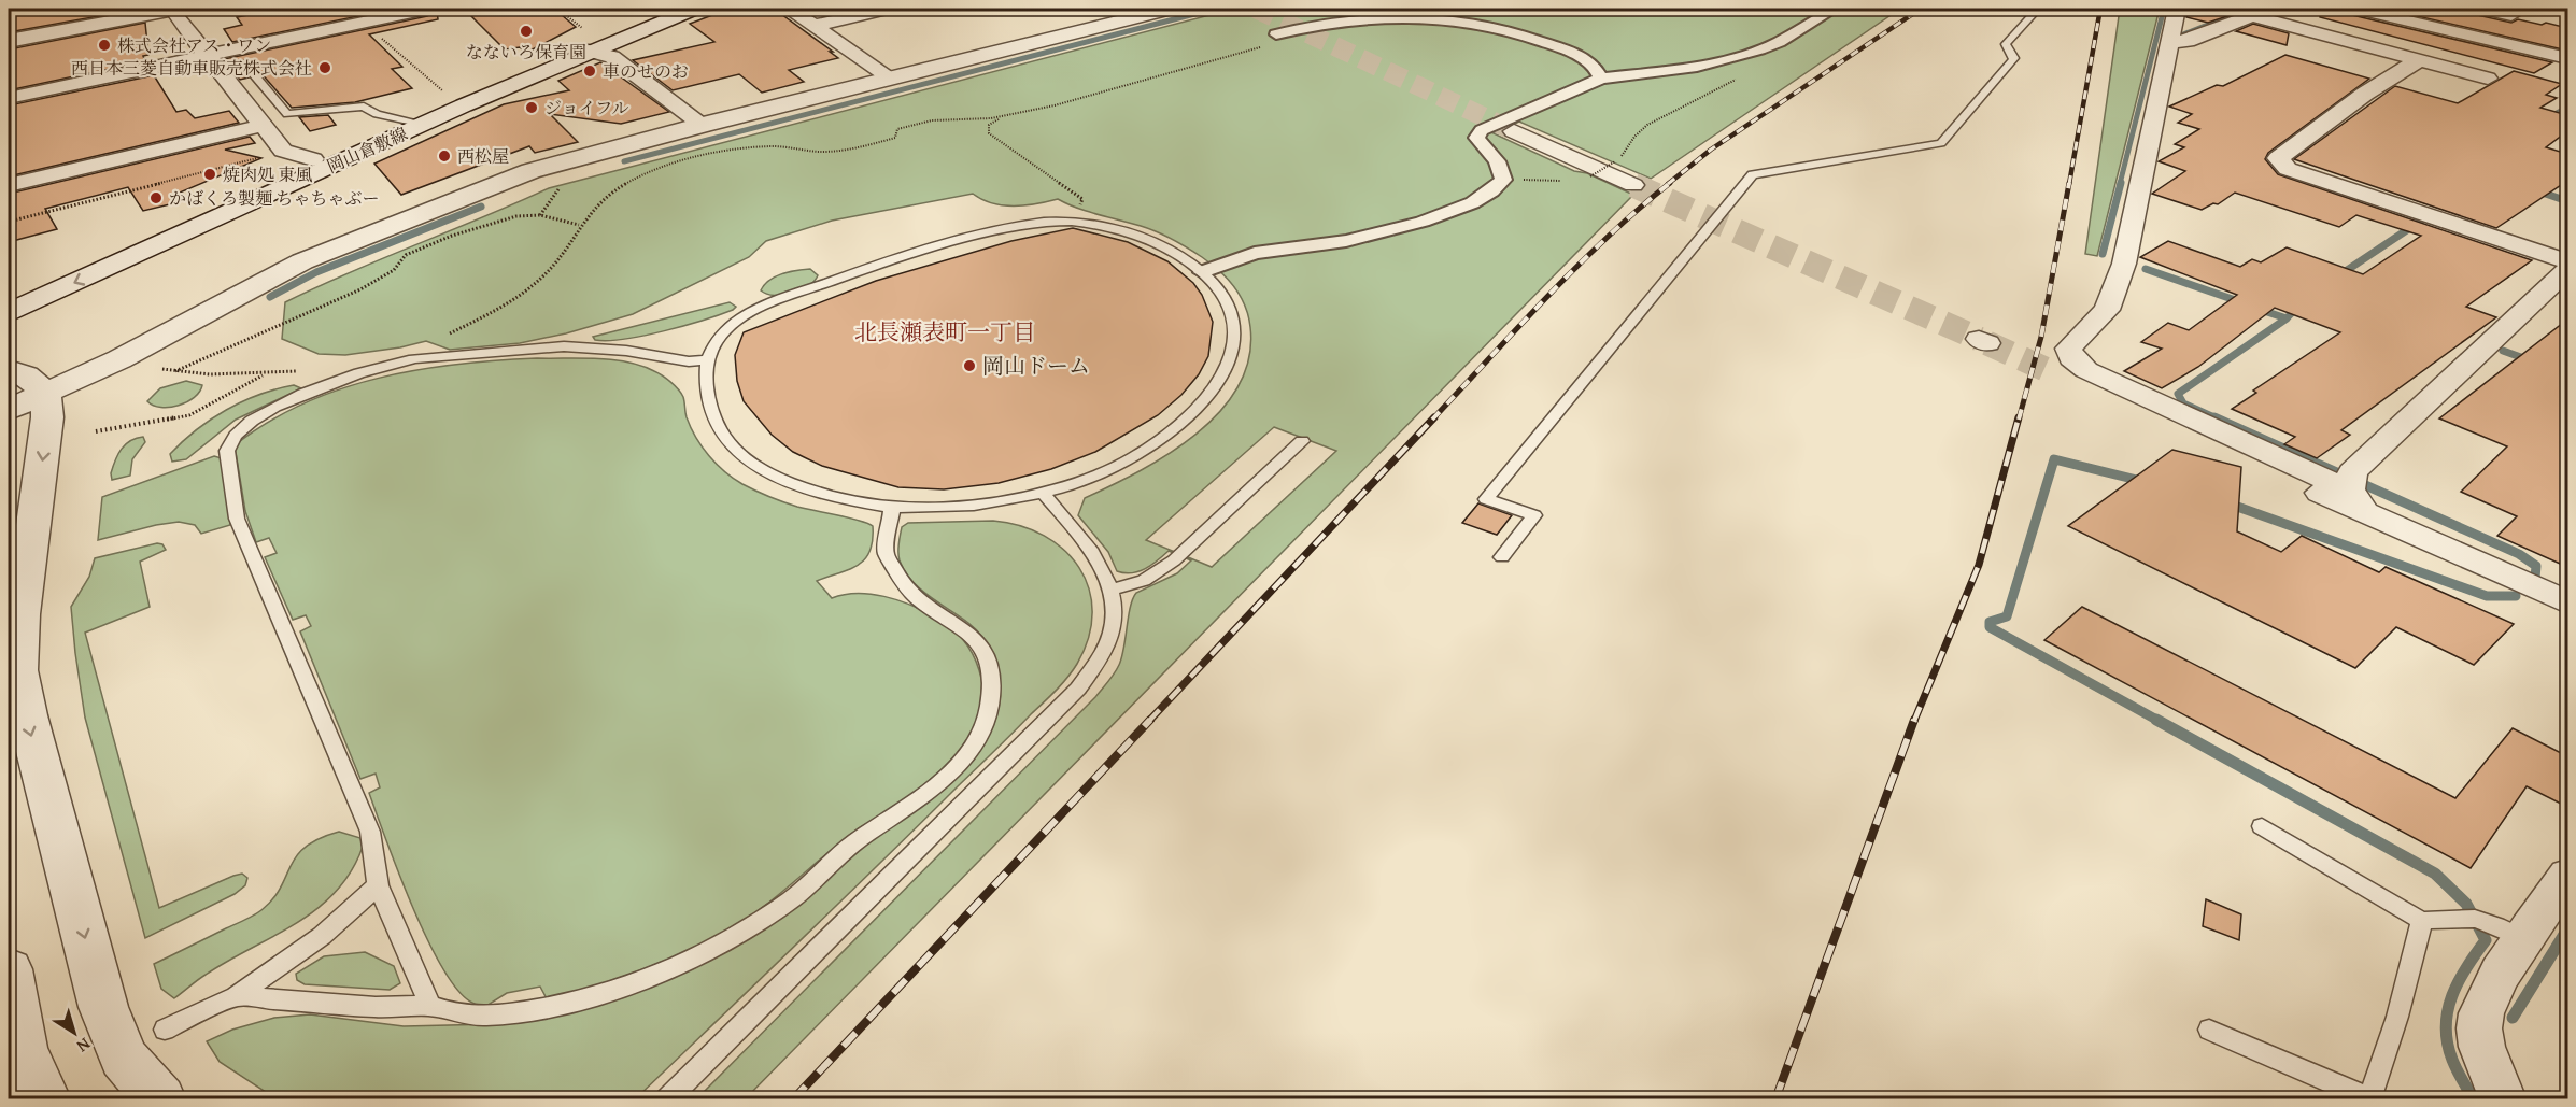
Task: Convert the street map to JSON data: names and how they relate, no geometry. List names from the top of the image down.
{
  "streets": {
    "street": ["岡山倉敷線"]
  },
  "districts": ["北長瀬表町一丁目"],
  "places": [
    "なないろ保育園",
    "株式会社アス・ワン",
    "西日本三菱自動車販売株式会社",
    "車のせのお",
    "ジョイフル",
    "西松屋",
    "焼肉処 東風",
    "かばくろ製麺 ちゃちゃぶー",
    "岡山ドーム"
  ],
  "north": "bottom right"
}
